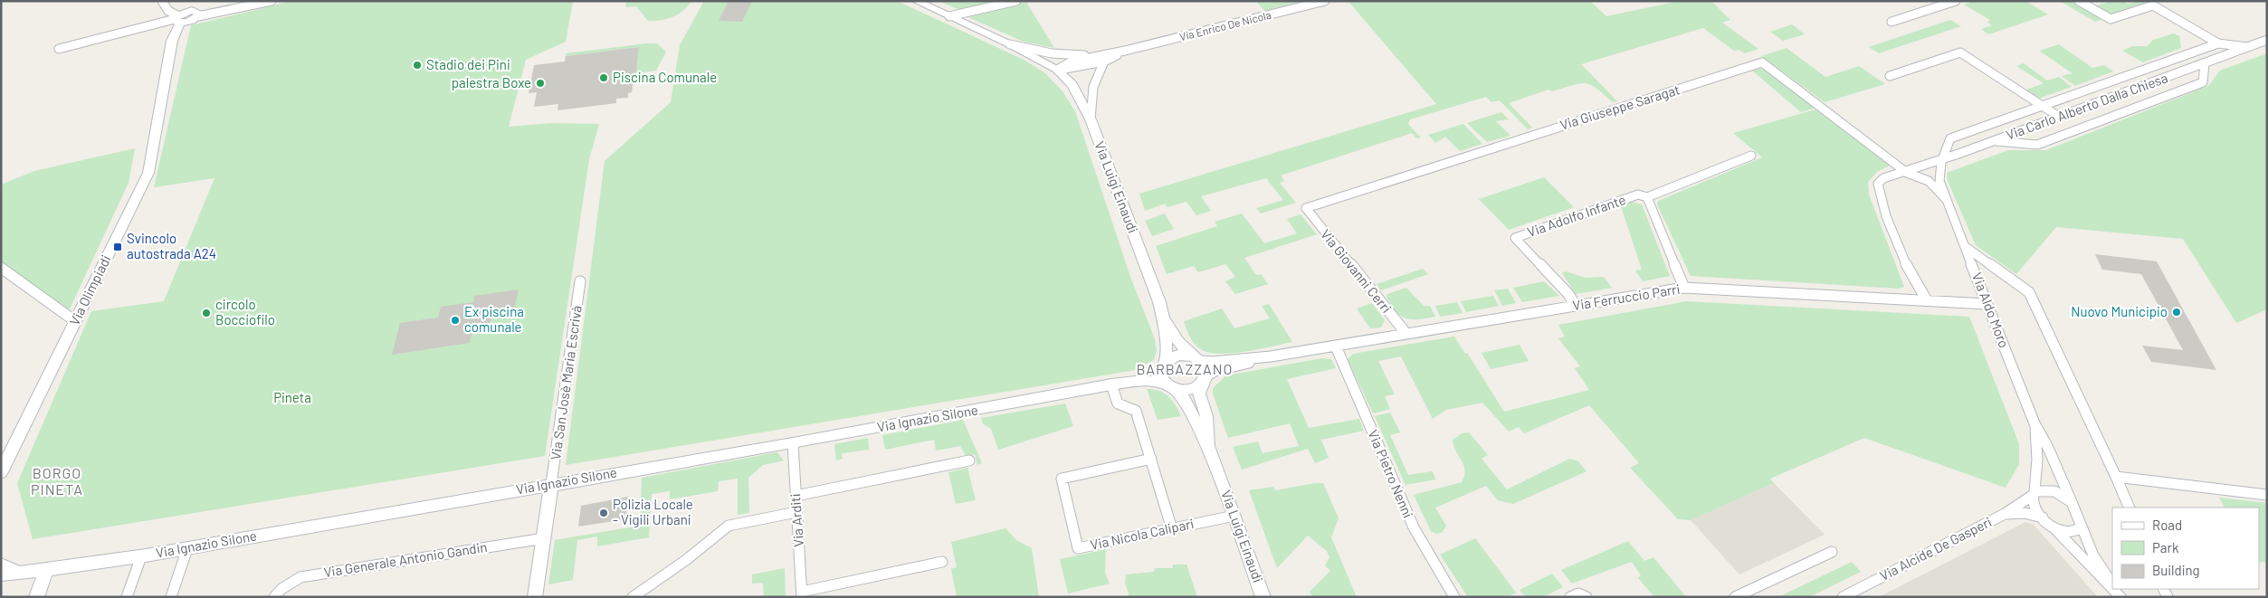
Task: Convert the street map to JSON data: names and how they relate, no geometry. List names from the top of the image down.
{
  "streets": {
    "street": [
      "Via Enrico De Nicola",
      "Via Carlo Alberto Dalla Chiesa",
      "Via Giuseppe Saragat",
      "Via Luigi Einaudi",
      "Via Adolfo Infante",
      "Via Giovanni Cerri",
      "Via Olimpiadi",
      "Via Ferruccio Parri",
      "Via Aldo Moro",
      "Via San Josè Maria Escrivà",
      "Via Ignazio Silone",
      "Via Pietro Nenni",
      "Via Arditi",
      "Via Nicola Calipari",
      "Via Alcide De Gasperi",
      "Via Generale Antonio Gandin"
    ]
  },
  "crossings": [
    ["Via Carlo Alberto Dalla Chiesa", "Via Giuseppe Saragat"],
    ["Via Carlo Alberto Dalla Chiesa", "Via Aldo Moro"],
    ["Via Giuseppe Saragat", "Via Giovanni Cerri"],
    ["Via Giuseppe Saragat", "Via Aldo Moro"],
    ["Via Luigi Einaudi", "Via Ferruccio Parri"],
    ["Via Luigi Einaudi", "Via Ignazio Silone"],
    ["Via Luigi Einaudi", "Via Nicola Calipari"],
    ["Via Adolfo Infante", "Via Ferruccio Parri"],
    ["Via Giovanni Cerri", "Via Ferruccio Parri"],
    ["Via Ferruccio Parri", "Via Aldo Moro"],
    ["Via Ferruccio Parri", "Via Ignazio Silone"],
    ["Via Ferruccio Parri", "Via Pietro Nenni"],
    ["Via Aldo Moro", "Via Alcide De Gasperi"],
    ["Via San Josè Maria Escrivà", "Via Ignazio Silone"],
    ["Via Ignazio Silone", "Via Arditi"]
  ],
  "districts": ["BARBAZZANO", "BORGO PINETA"],
  "parks": ["Pineta"],
  "places": {
    "other": [
      "Stadio dei Pini",
      "Piscina Comunale",
      "palestra Boxe",
      "Nuovo Municipio",
      "circolo Bocciofilo",
      "Ex piscina comunale",
      "Polizia Locale - Vigili Urbani"
    ],
    "transit": ["Svincolo autostrada A24"]
  },
  "legend": ["Road", "Park", "Building"]
}
